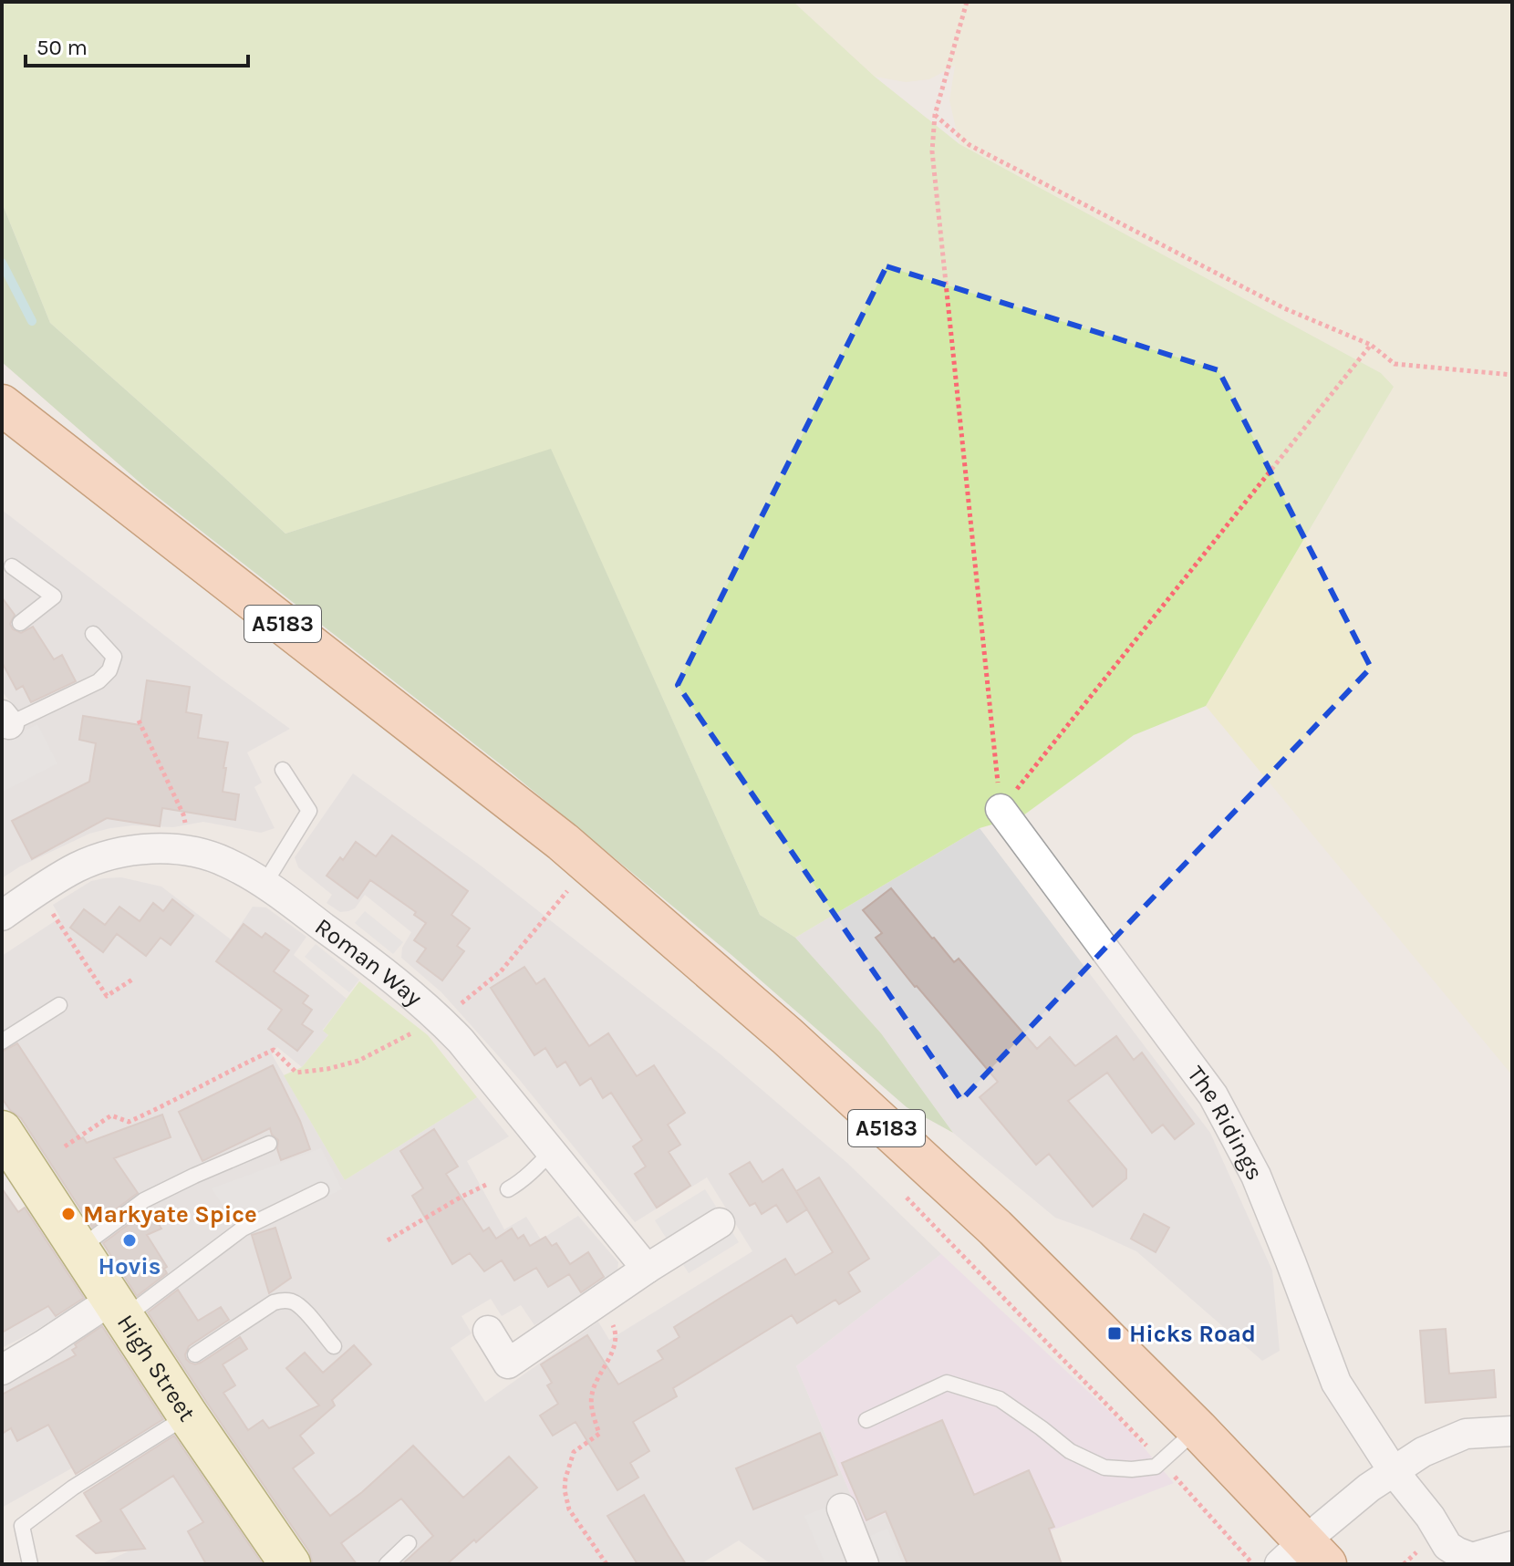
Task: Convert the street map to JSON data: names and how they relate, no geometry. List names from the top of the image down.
{
  "streets": {
    "main road": ["A5183"],
    "street": ["Roman Way", "The Ridings", "High Street"]
  },
  "places": {
    "other": ["Markyate Spice", "Hovis"],
    "transit": ["Hicks Road"]
  },
  "scale_bar": "50 m"
}
